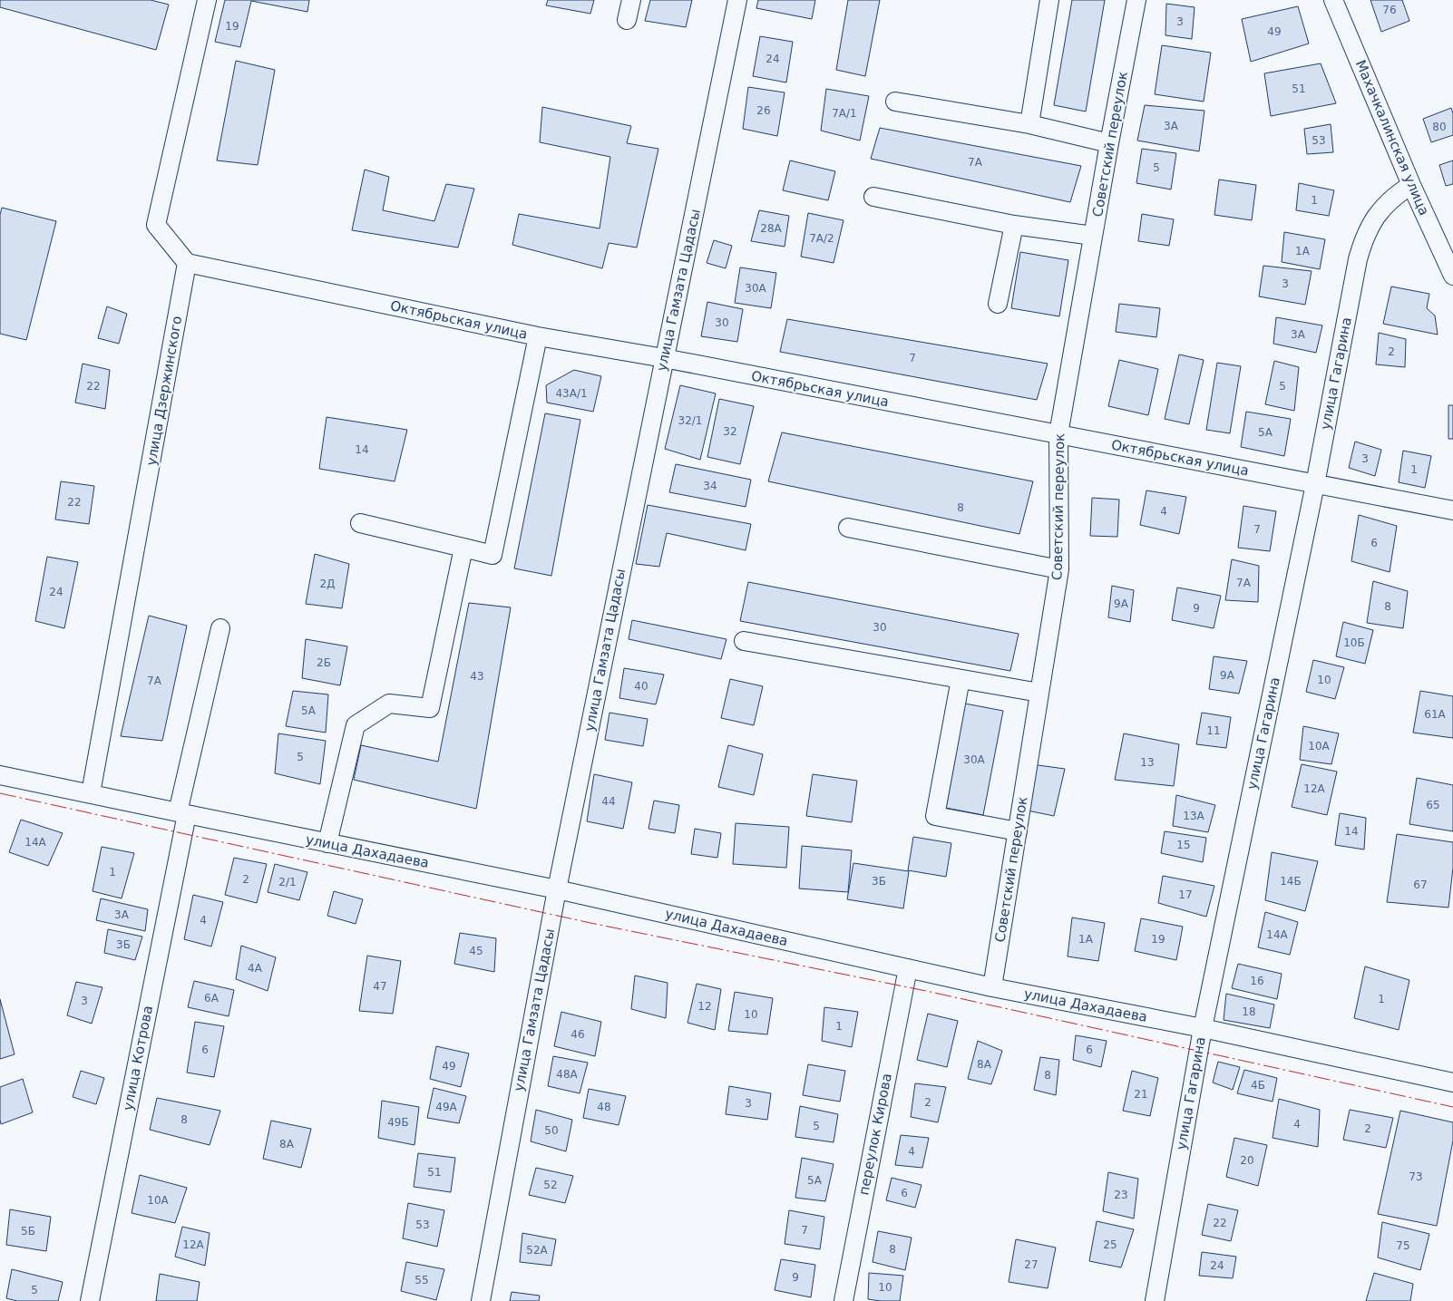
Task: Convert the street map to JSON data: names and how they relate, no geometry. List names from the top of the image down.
{
  "streets": {
    "street": [
      "Махачкалинская улица",
      "Советский переулок",
      "улица Гамзата Цадасы",
      "Октябрьская улица",
      "улица Гагарина",
      "улица Дзержинского",
      "улица Дахадаева",
      "улица Котрова",
      "переулок Кирова"
    ]
  },
  "crossings": [
    ["Махачкалинская улица", "улица Гагарина"],
    ["Советский переулок", "Октябрьская улица"],
    ["Советский переулок", "улица Дахадаева"],
    ["улица Гамзата Цадасы", "Октябрьская улица"],
    ["улица Гамзата Цадасы", "улица Дахадаева"],
    ["Октябрьская улица", "улица Гагарина"],
    ["Октябрьская улица", "улица Дзержинского"],
    ["улица Гагарина", "улица Дахадаева"],
    ["улица Дзержинского", "улица Дахадаева"],
    ["улица Дахадаева", "улица Котрова"],
    ["улица Дахадаева", "переулок Кирова"]
  ],
  "house_numbers": [
    "76",
    "3",
    "19",
    "49",
    "24",
    "51",
    "26",
    "7А/1",
    "3А",
    "80",
    "53",
    "7А",
    "5",
    "1",
    "28А",
    "7А/2",
    "1А",
    "3",
    "30А",
    "30",
    "3А",
    "2",
    "7",
    "22",
    "5",
    "43А/1",
    "32/1",
    "32",
    "5А",
    "14",
    "3",
    "1",
    "34",
    "22",
    "8",
    "4",
    "7",
    "6",
    "7А",
    "2Д",
    "24",
    "9А",
    "8",
    "9",
    "30",
    "10Б",
    "2Б",
    "9А",
    "43",
    "10",
    "7А",
    "40",
    "5А",
    "61А",
    "11",
    "10А",
    "5",
    "30А",
    "13",
    "12А",
    "44",
    "65",
    "13А",
    "14",
    "14А",
    "15",
    "1",
    "2",
    "3Б",
    "14Б",
    "2/1",
    "67",
    "17",
    "3А",
    "4",
    "14А",
    "1А",
    "19",
    "3Б",
    "45",
    "4А",
    "16",
    "47",
    "6А",
    "1",
    "3",
    "12",
    "18",
    "10",
    "1",
    "46",
    "6",
    "6",
    "8А",
    "49",
    "48А",
    "8",
    "4Б",
    "21",
    "2",
    "3",
    "49А",
    "48",
    "8",
    "49Б",
    "4",
    "5",
    "2",
    "50",
    "8А",
    "4",
    "20",
    "51",
    "73",
    "5А",
    "52",
    "6",
    "23",
    "10А",
    "22",
    "53",
    "7",
    "5Б",
    "12А",
    "25",
    "75",
    "8",
    "52А",
    "27",
    "24",
    "9",
    "55",
    "10",
    "5"
  ]
}
